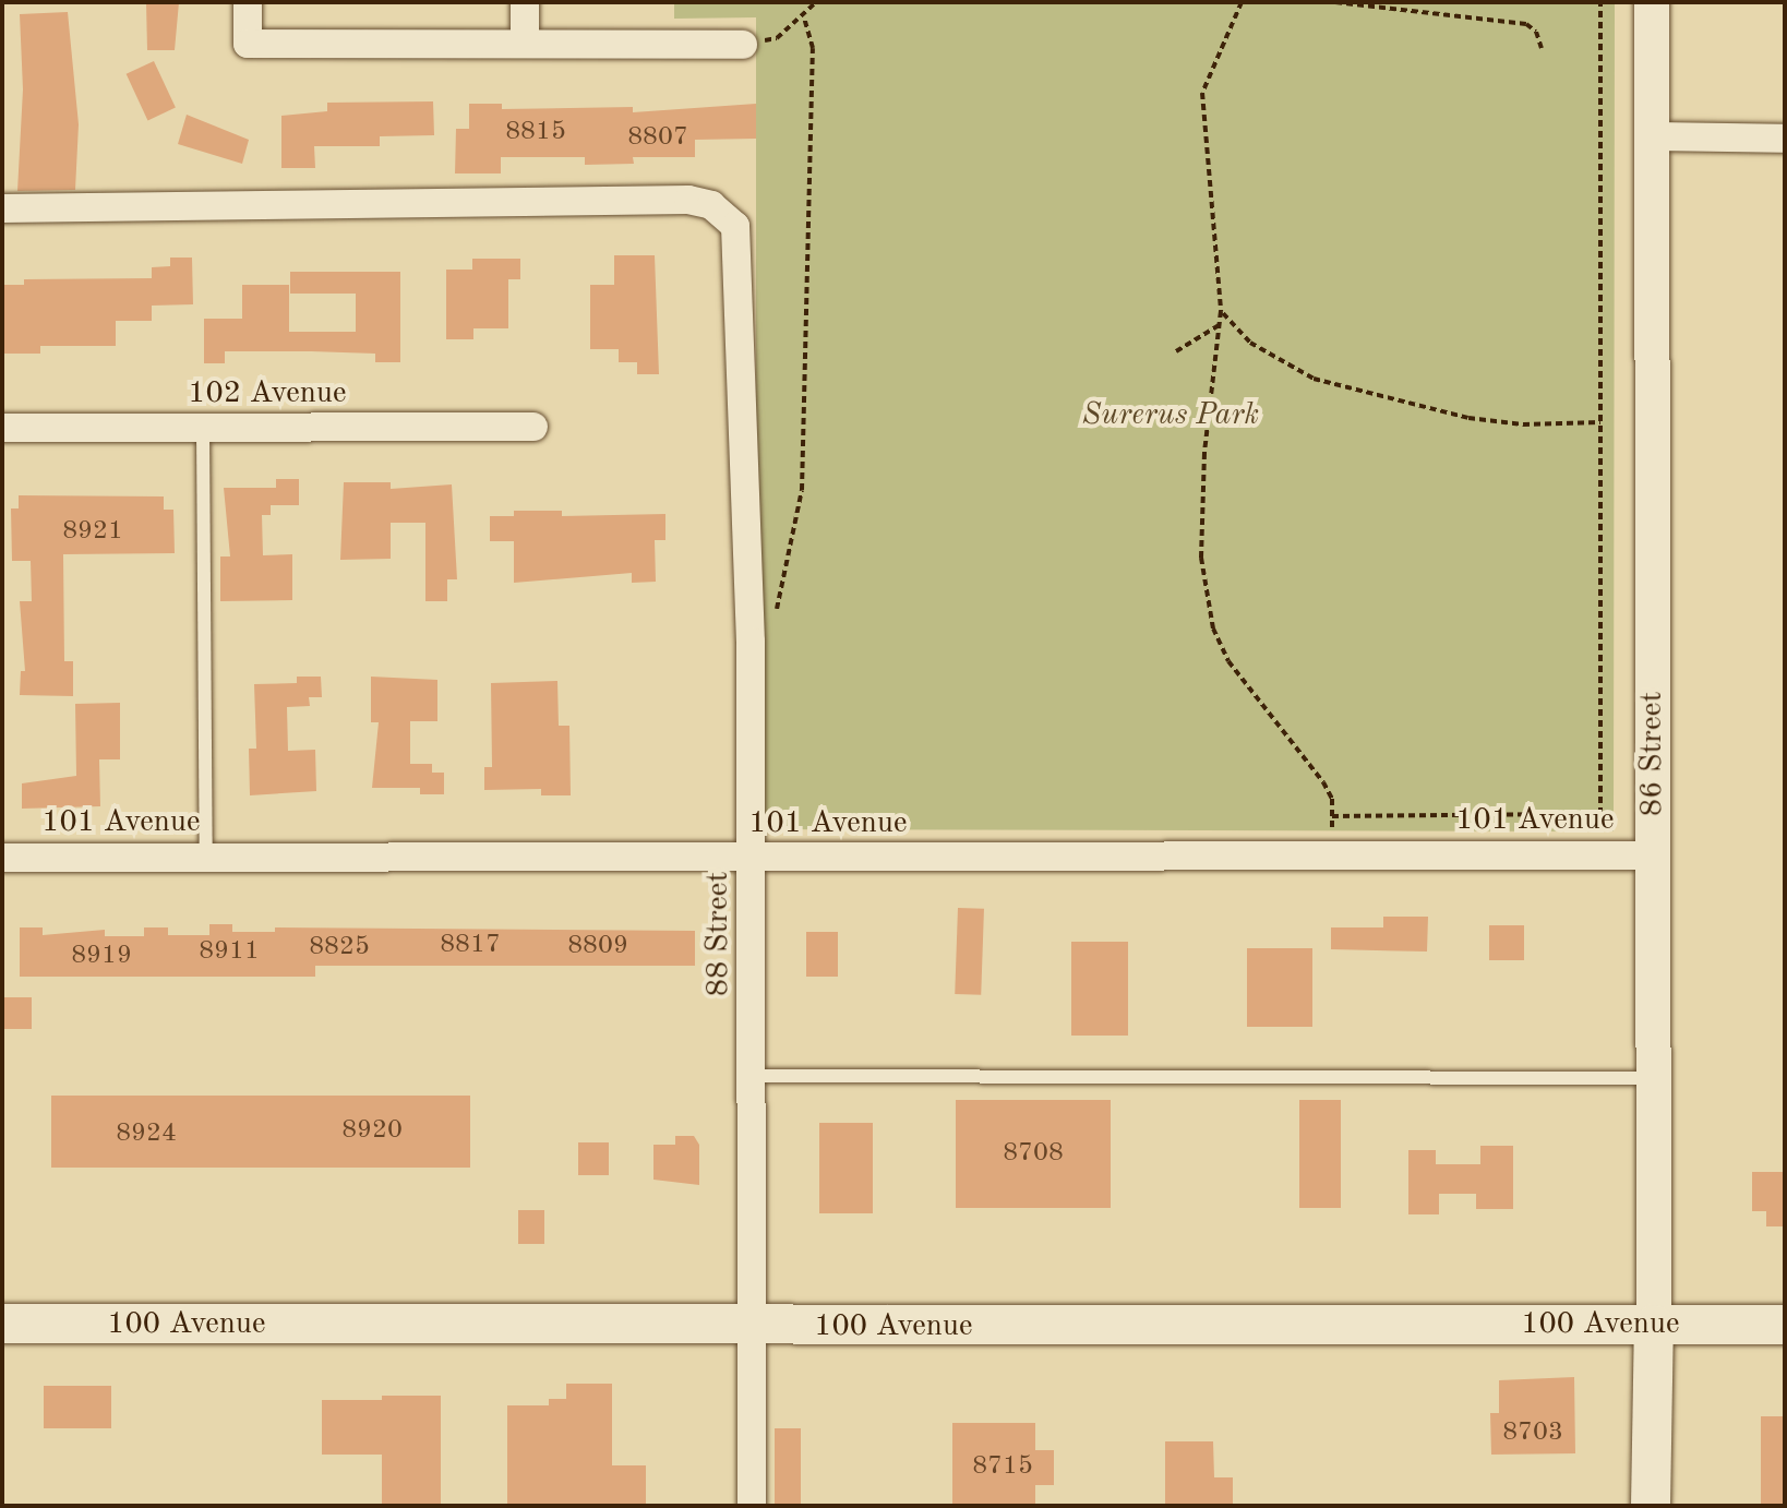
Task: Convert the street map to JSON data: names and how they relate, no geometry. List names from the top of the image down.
{
  "streets": {
    "main road": ["86 Street", "100 Avenue"],
    "street": ["102 Avenue", "101 Avenue", "88 Street"]
  },
  "crossings": [
    ["86 Street", "101 Avenue"],
    ["86 Street", "100 Avenue"],
    ["101 Avenue", "88 Street"],
    ["88 Street", "100 Avenue"]
  ],
  "parks": ["Surerus Park"],
  "house_numbers": [
    "8815",
    "8807",
    "8921",
    "8817",
    "8809",
    "8825",
    "8911",
    "8919",
    "8920",
    "8924",
    "8708",
    "8703",
    "8715"
  ]
}
